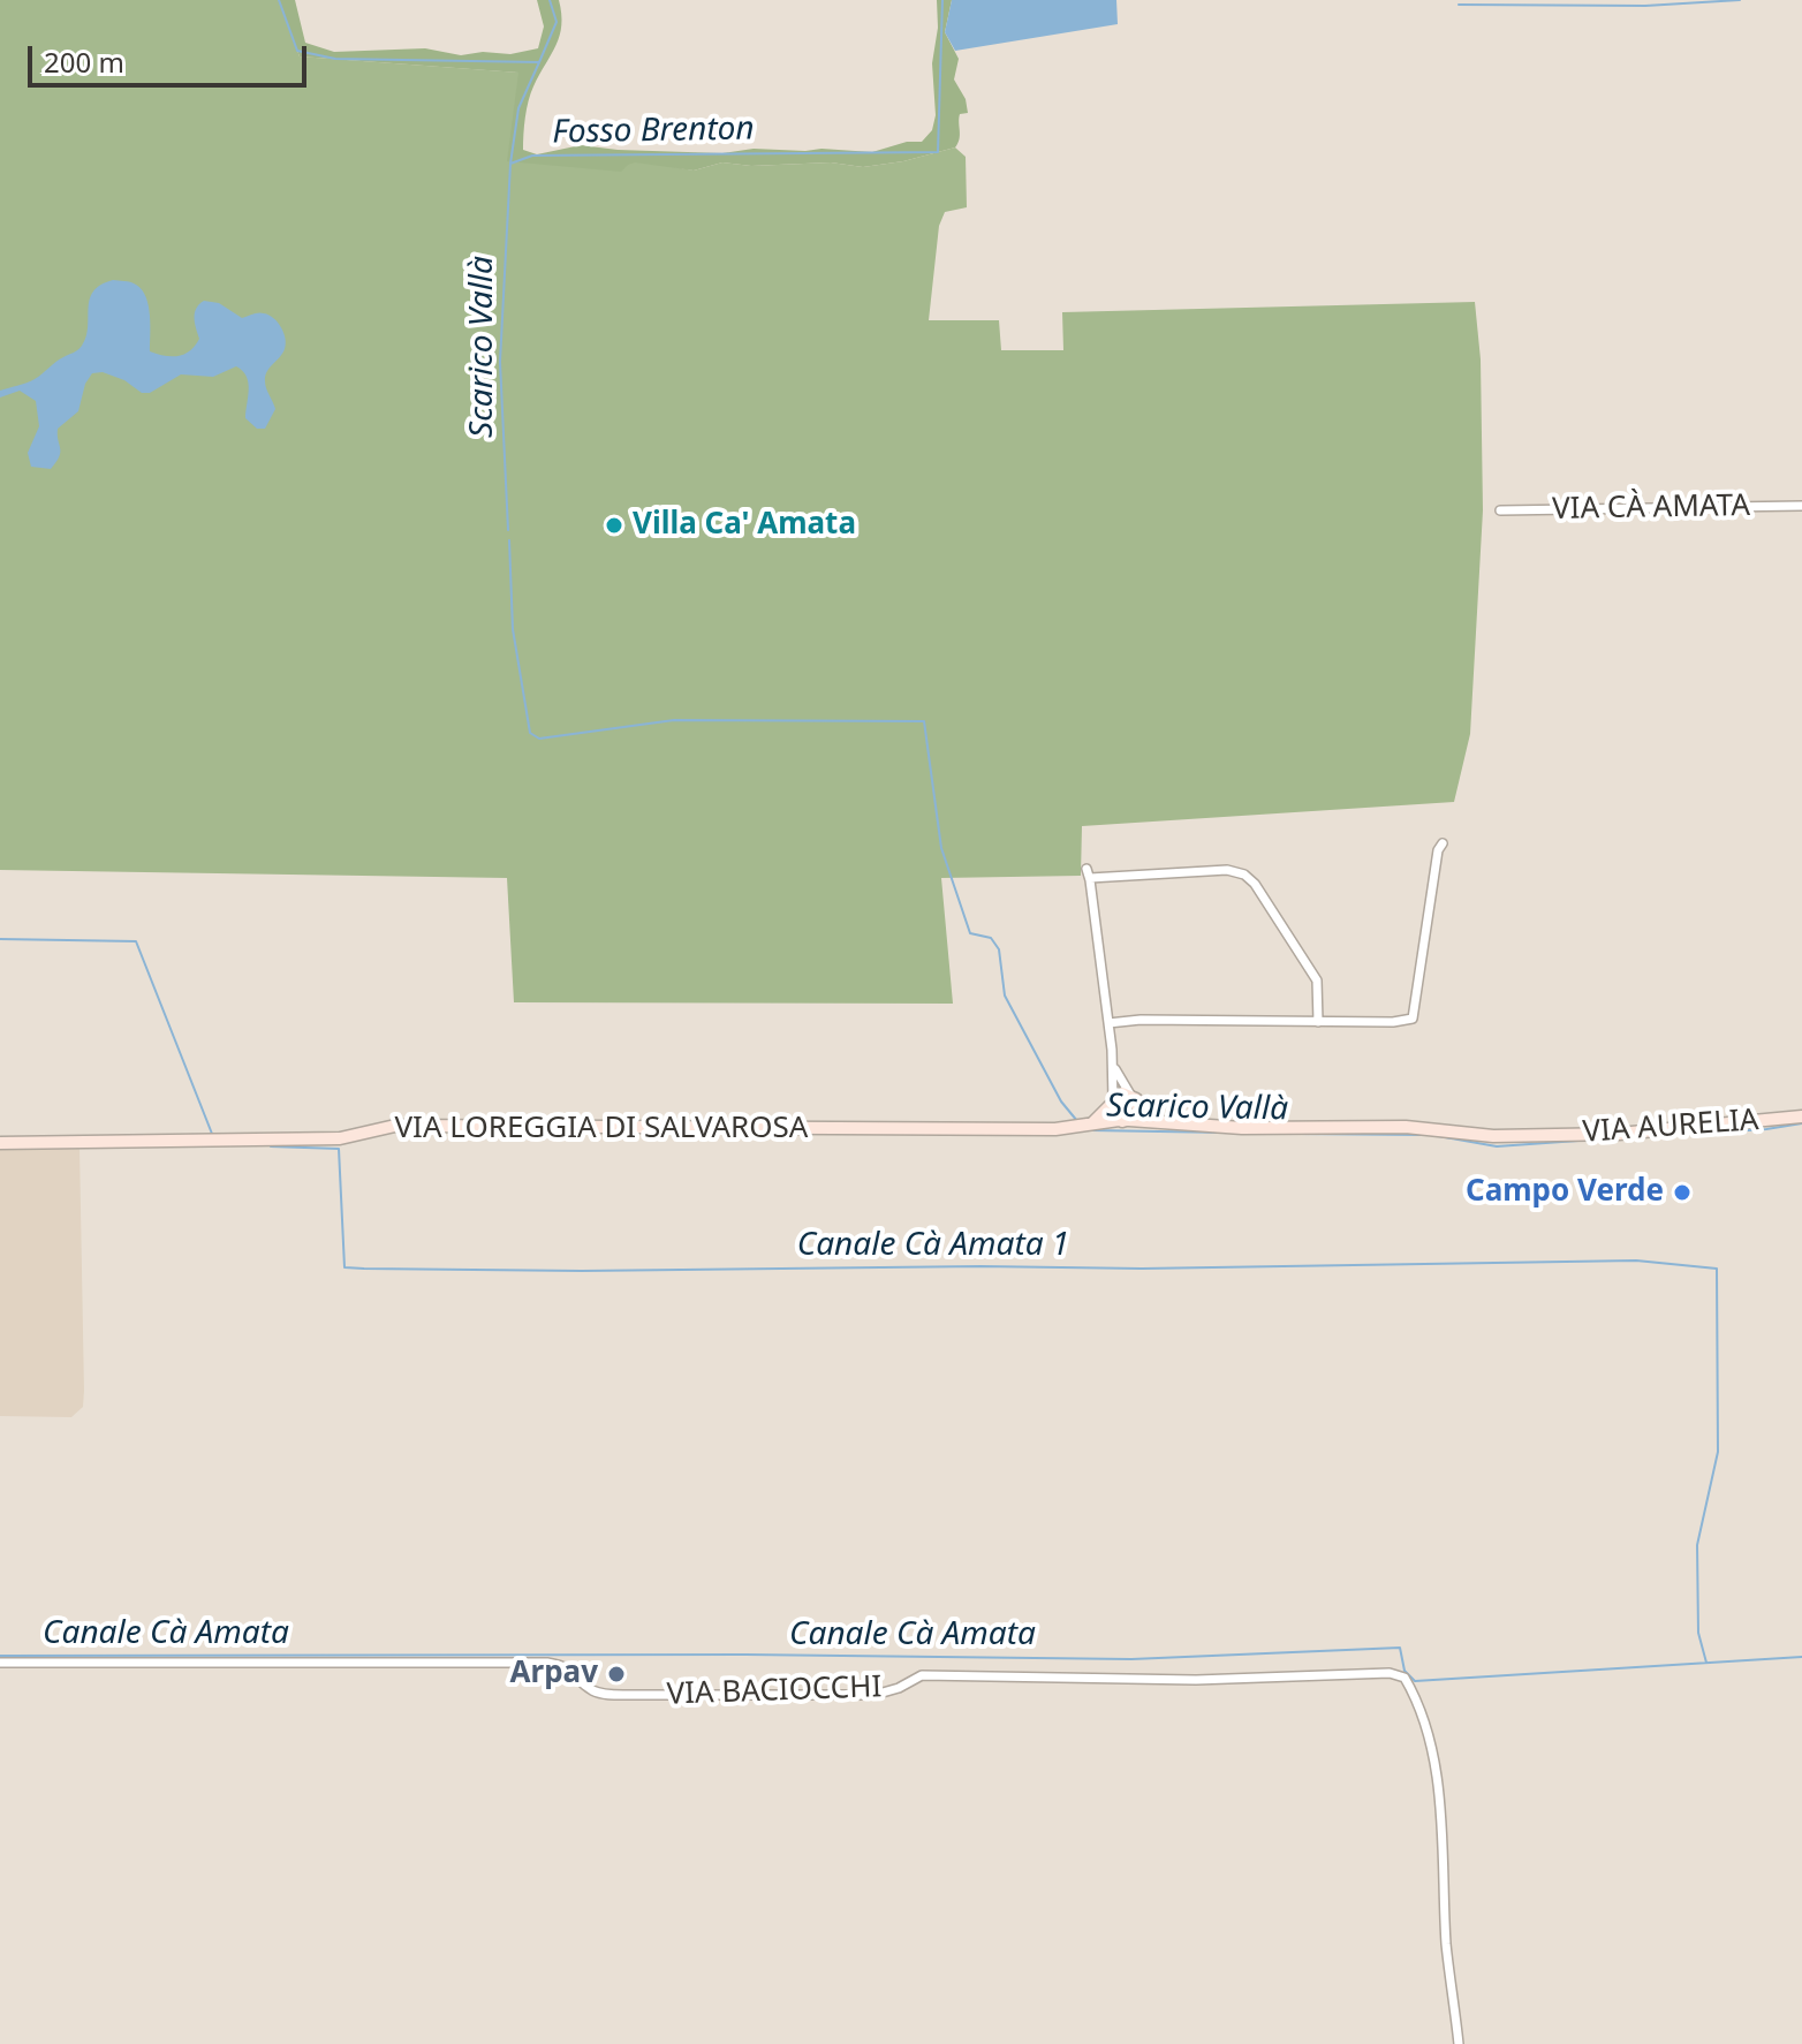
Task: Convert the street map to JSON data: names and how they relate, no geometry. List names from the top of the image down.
{
  "streets": {
    "street": [
      "VIA CÀ AMATA",
      "VIA AURELIA",
      "VIA LOREGGIA DI SALVAROSA",
      "VIA BACIOCCHI"
    ]
  },
  "crossings": [
    ["VIA AURELIA", "VIA LOREGGIA DI SALVAROSA"]
  ],
  "water": [
    "Fosso Brenton",
    "Scarico Vallà",
    "Canale Cà Amata 1",
    "Canale Cà Amata"
  ],
  "places": ["Villa Ca' Amata", "Campo Verde", "Arpav"],
  "scale_bar": "200 m"
}
